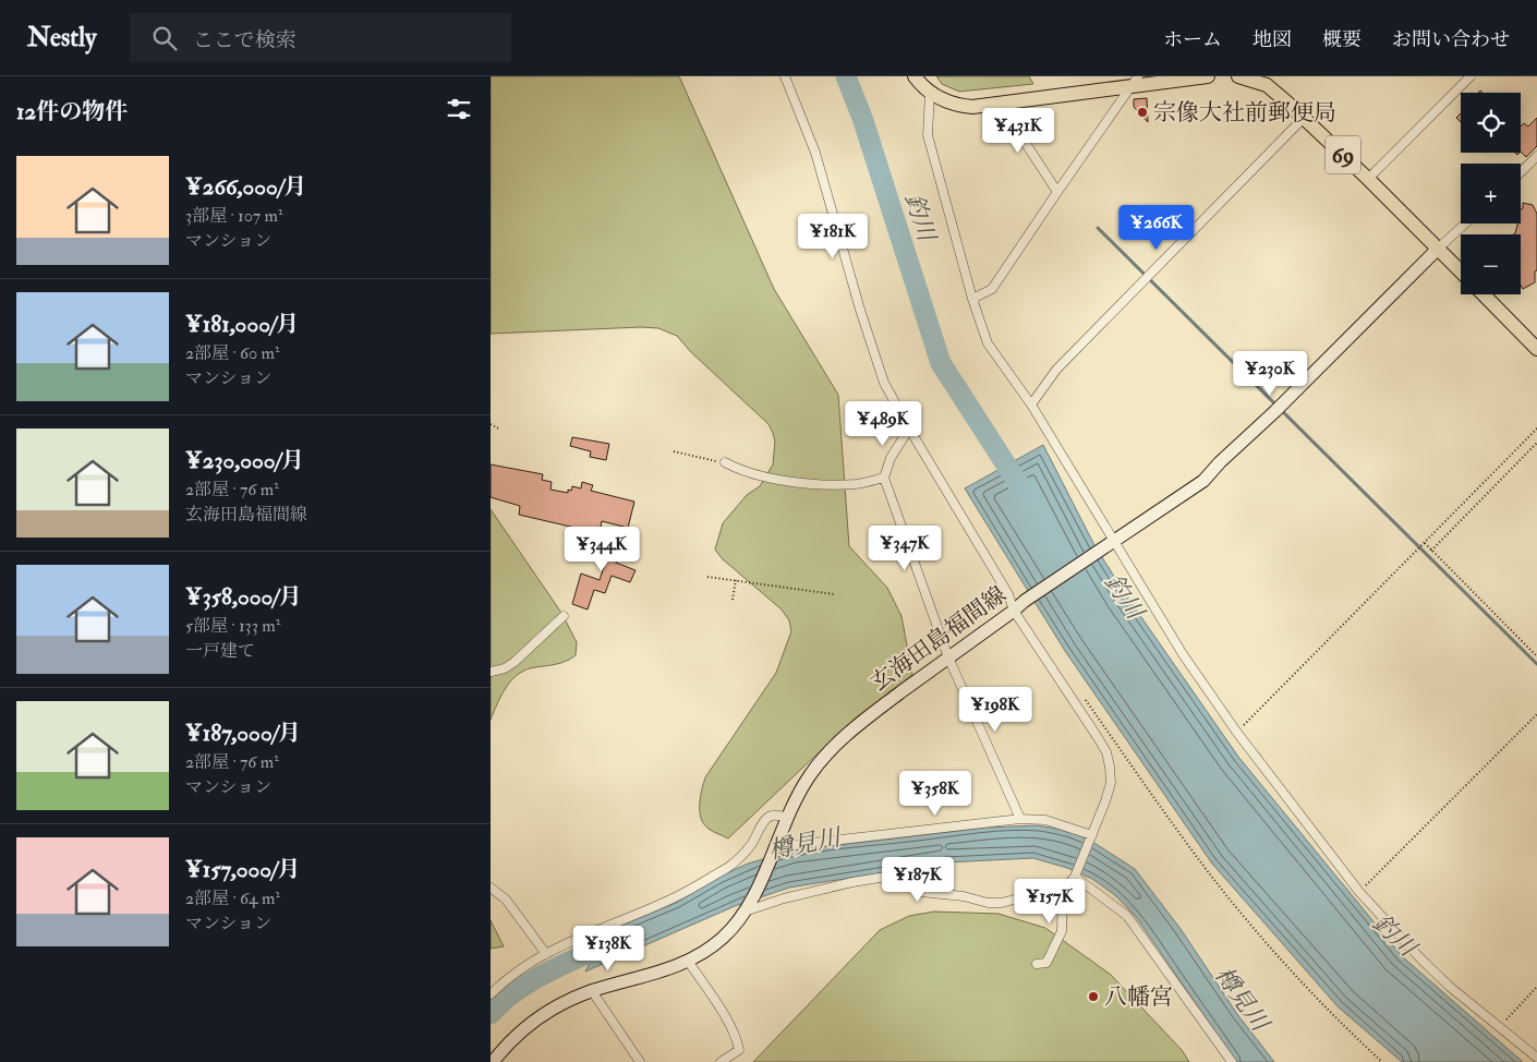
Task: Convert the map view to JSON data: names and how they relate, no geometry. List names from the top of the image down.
{
  "streets": {
    "main road": ["69", "玄海田島福間線"]
  },
  "crossings": [
    ["69", "玄海田島福間線"]
  ],
  "water": ["釣川", "樽見川"],
  "places": ["宗像大社前郵便局", "八幡宮"],
  "page": {
    "header": "Nestly",
    "search": "ここで検索",
    "nav": [
      "ホーム",
      "地図",
      "概要",
      "お問い合わせ"
    ],
    "heading": "12件の物件",
    "map_buttons": ["+", "−"],
    "price": [
      "¥431K",
      "¥266K",
      "¥181K",
      "¥230K",
      "¥489K",
      "¥347K",
      "¥344K",
      "¥198K",
      "¥358K",
      "¥187K",
      "¥157K",
      "¥138K"
    ],
    "list": [
      {
        "name": "¥266,000/月",
        "note": "3部屋 · 107 m² · マンション"
      },
      {
        "name": "¥181,000/月",
        "note": "2部屋 · 60 m² · マンション"
      },
      {
        "name": "¥230,000/月",
        "note": "2部屋 · 76 m² · 玄海田島福間線"
      },
      {
        "name": "¥358,000/月",
        "note": "5部屋 · 133 m² · 一戸建て"
      },
      {
        "name": "¥187,000/月",
        "note": "2部屋 · 76 m² · マンション"
      },
      {
        "name": "¥157,000/月",
        "note": "2部屋 · 64 m² · マンション"
      }
    ]
  }
}
